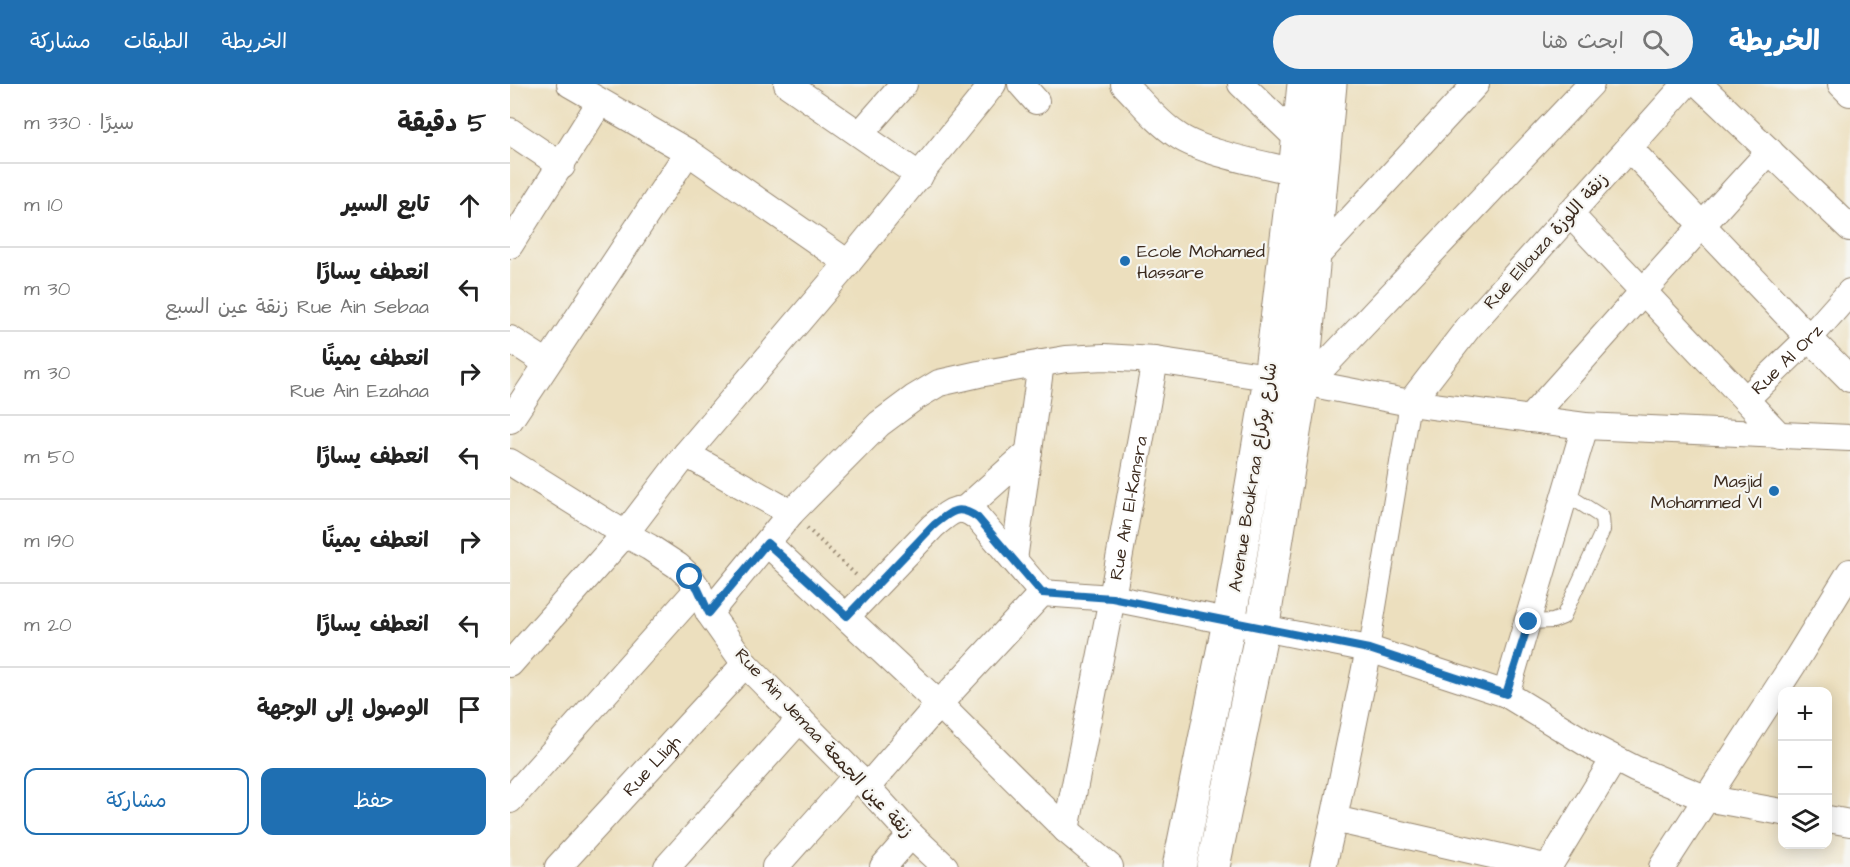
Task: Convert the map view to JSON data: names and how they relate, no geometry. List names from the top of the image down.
{
  "streets": {
    "street": [
      "Rue Ellouza زنقة اللوزة",
      "Rue Al Orz",
      "Avenue Boukraa شارع بوكراع",
      "Rue Ain El-Kansra",
      "Rue Ain Jemaa زنقة عين الجمعة",
      "Rue Lligh"
    ]
  },
  "crossings": [
    ["Rue Ain Jemaa زنقة عين الجمعة", "Rue Lligh"]
  ],
  "places": ["Ecole Mohamed Hassare", "Masjid Mohammed VI"],
  "page": {
    "header": "الخريطة",
    "search": "ابحث هنا",
    "nav": ["الخريطة", "الطبقات", "مشاركة"],
    "heading": ["5 دقيقة", "سيرًا · 330 m"],
    "list": [
      ["تابع السير", "10 m"],
      ["انعطف يسارًا", "Rue Ain Sebaa زنقة عين السبع", "30 m"],
      ["انعطف يمينًا", "Rue Ain Ezahaa", "30 m"],
      ["انعطف يسارًا", "50 m"],
      ["انعطف يمينًا", "190 m"],
      ["انعطف يسارًا", "20 m"],
      "الوصول إلى الوجهة"
    ],
    "map_buttons": ["+", "−"],
    "buttons": ["حفظ", "مشاركة"]
  }
}
